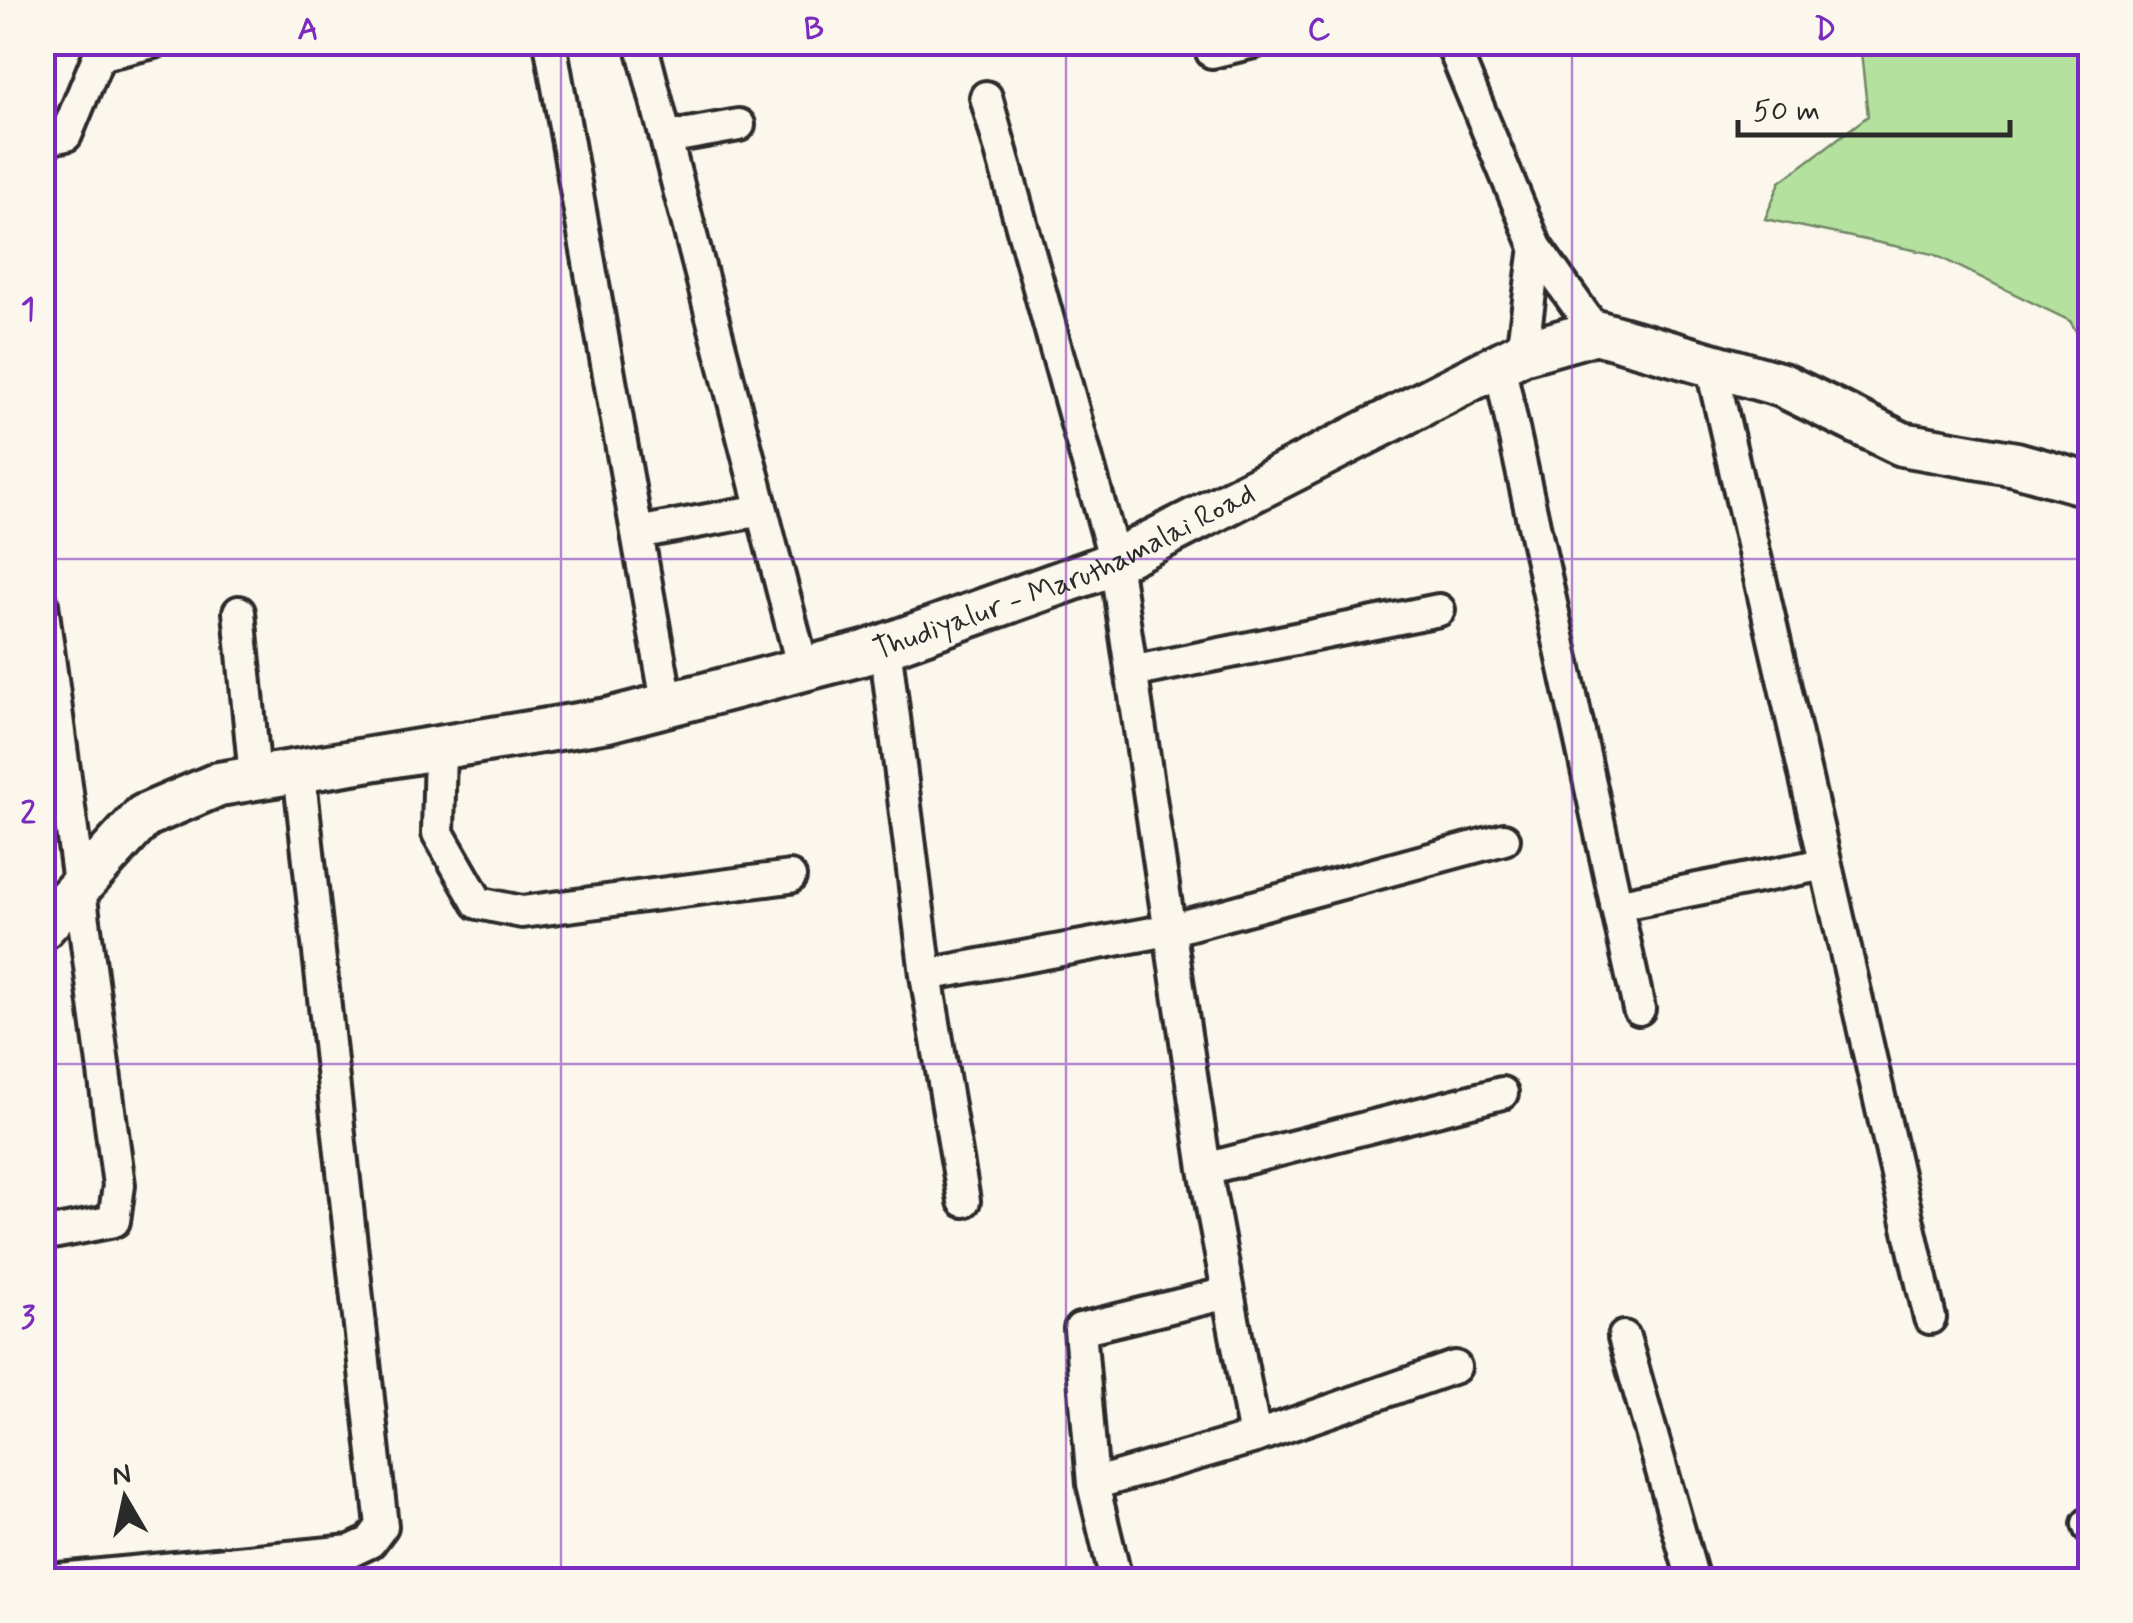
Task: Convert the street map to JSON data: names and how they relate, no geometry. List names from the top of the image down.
{
  "streets": {
    "main road": ["Thudiyalur - Maruthamalai Road"]
  },
  "scale_bar": "50 m",
  "north": "top",
  "grid": {
    "columns": [
      "A",
      "B",
      "C",
      "D"
    ],
    "rows": ["1", "2", "3"]
  }
}
